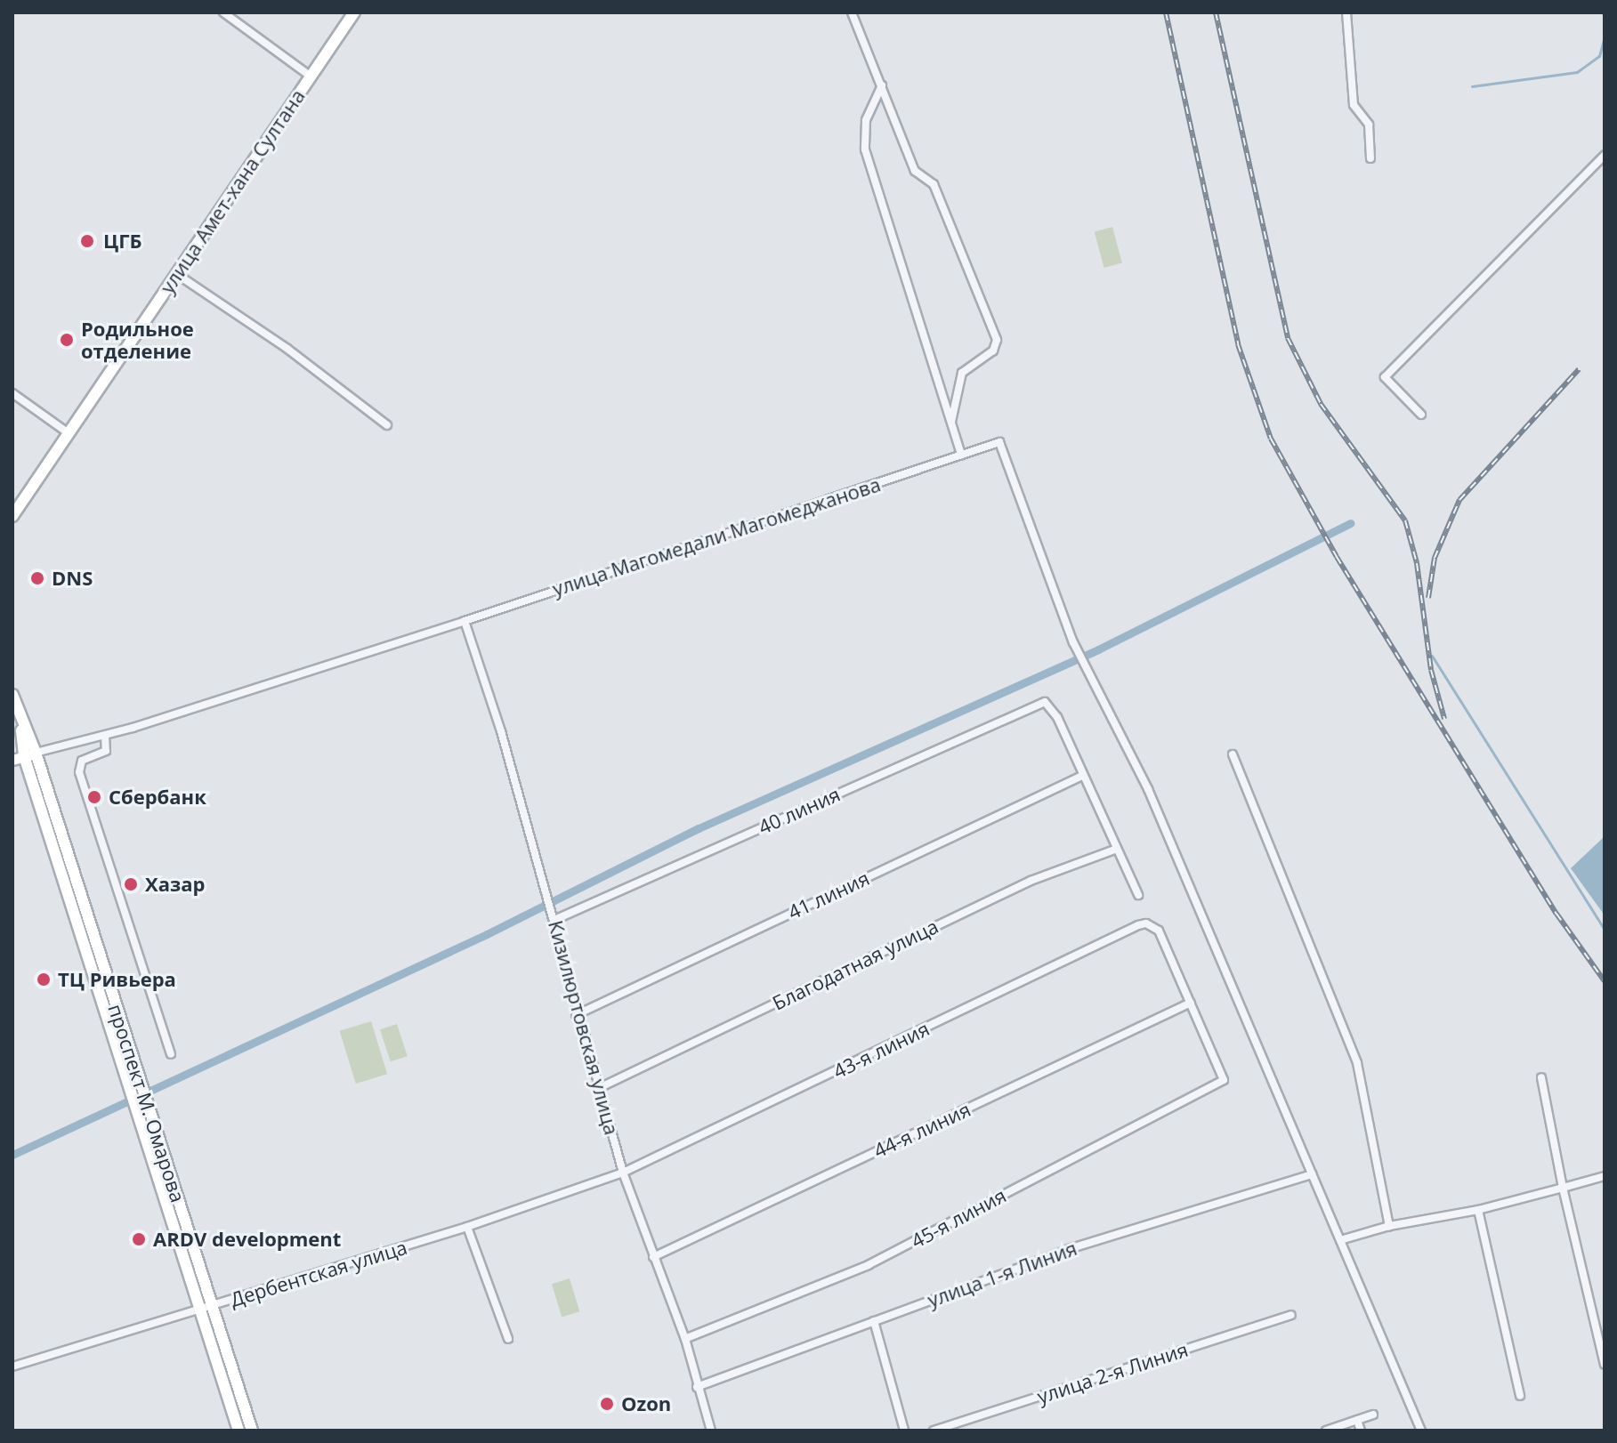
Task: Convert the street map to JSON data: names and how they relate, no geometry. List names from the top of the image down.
{
  "streets": {
    "main road": ["улица Амет-хана Султана", "проспект М. Омарова"],
    "street": [
      "улица Магомедали Магомеджановa",
      "40 линия",
      "41 линия",
      "Благодатная улица",
      "Кизилюртовская улица",
      "43-я линия",
      "44-я линия",
      "45-я линия",
      "Дербентская улица",
      "улица 1-я Линия",
      "улица 2-я Линия"
    ]
  },
  "crossings": [
    ["улица Магомедали Магомеджановa", "Кизилюртовская улица"],
    ["улица Магомедали Магомеджановa", "проспект М. Омарова"],
    ["улица Магомедали Магомеджановa", "улица 1-я Линия"],
    ["40 линия", "41 линия"],
    ["40 линия", "Кизилюртовская улица"],
    ["41 линия", "Кизилюртовская улица"],
    ["Благодатная улица", "Кизилюртовская улица"],
    ["Кизилюртовская улица", "43-я линия"],
    ["Кизилюртовская улица", "44-я линия"],
    ["Кизилюртовская улица", "45-я линия"],
    ["Кизилюртовская улица", "Дербентская улица"],
    ["Кизилюртовская улица", "улица 1-я Линия"],
    ["43-я линия", "44-я линия"],
    ["43-я линия", "45-я линия"],
    ["43-я линия", "Дербентская улица"],
    ["проспект М. Омарова", "Дербентская улица"],
    ["44-я линия", "45-я линия"]
  ],
  "places": [
    "ЦГБ",
    "Родильное отделение",
    "DNS",
    "Сбербанк",
    "Хазар",
    "ТЦ Ривьера",
    "ARDV development",
    "Ozon"
  ]
}
